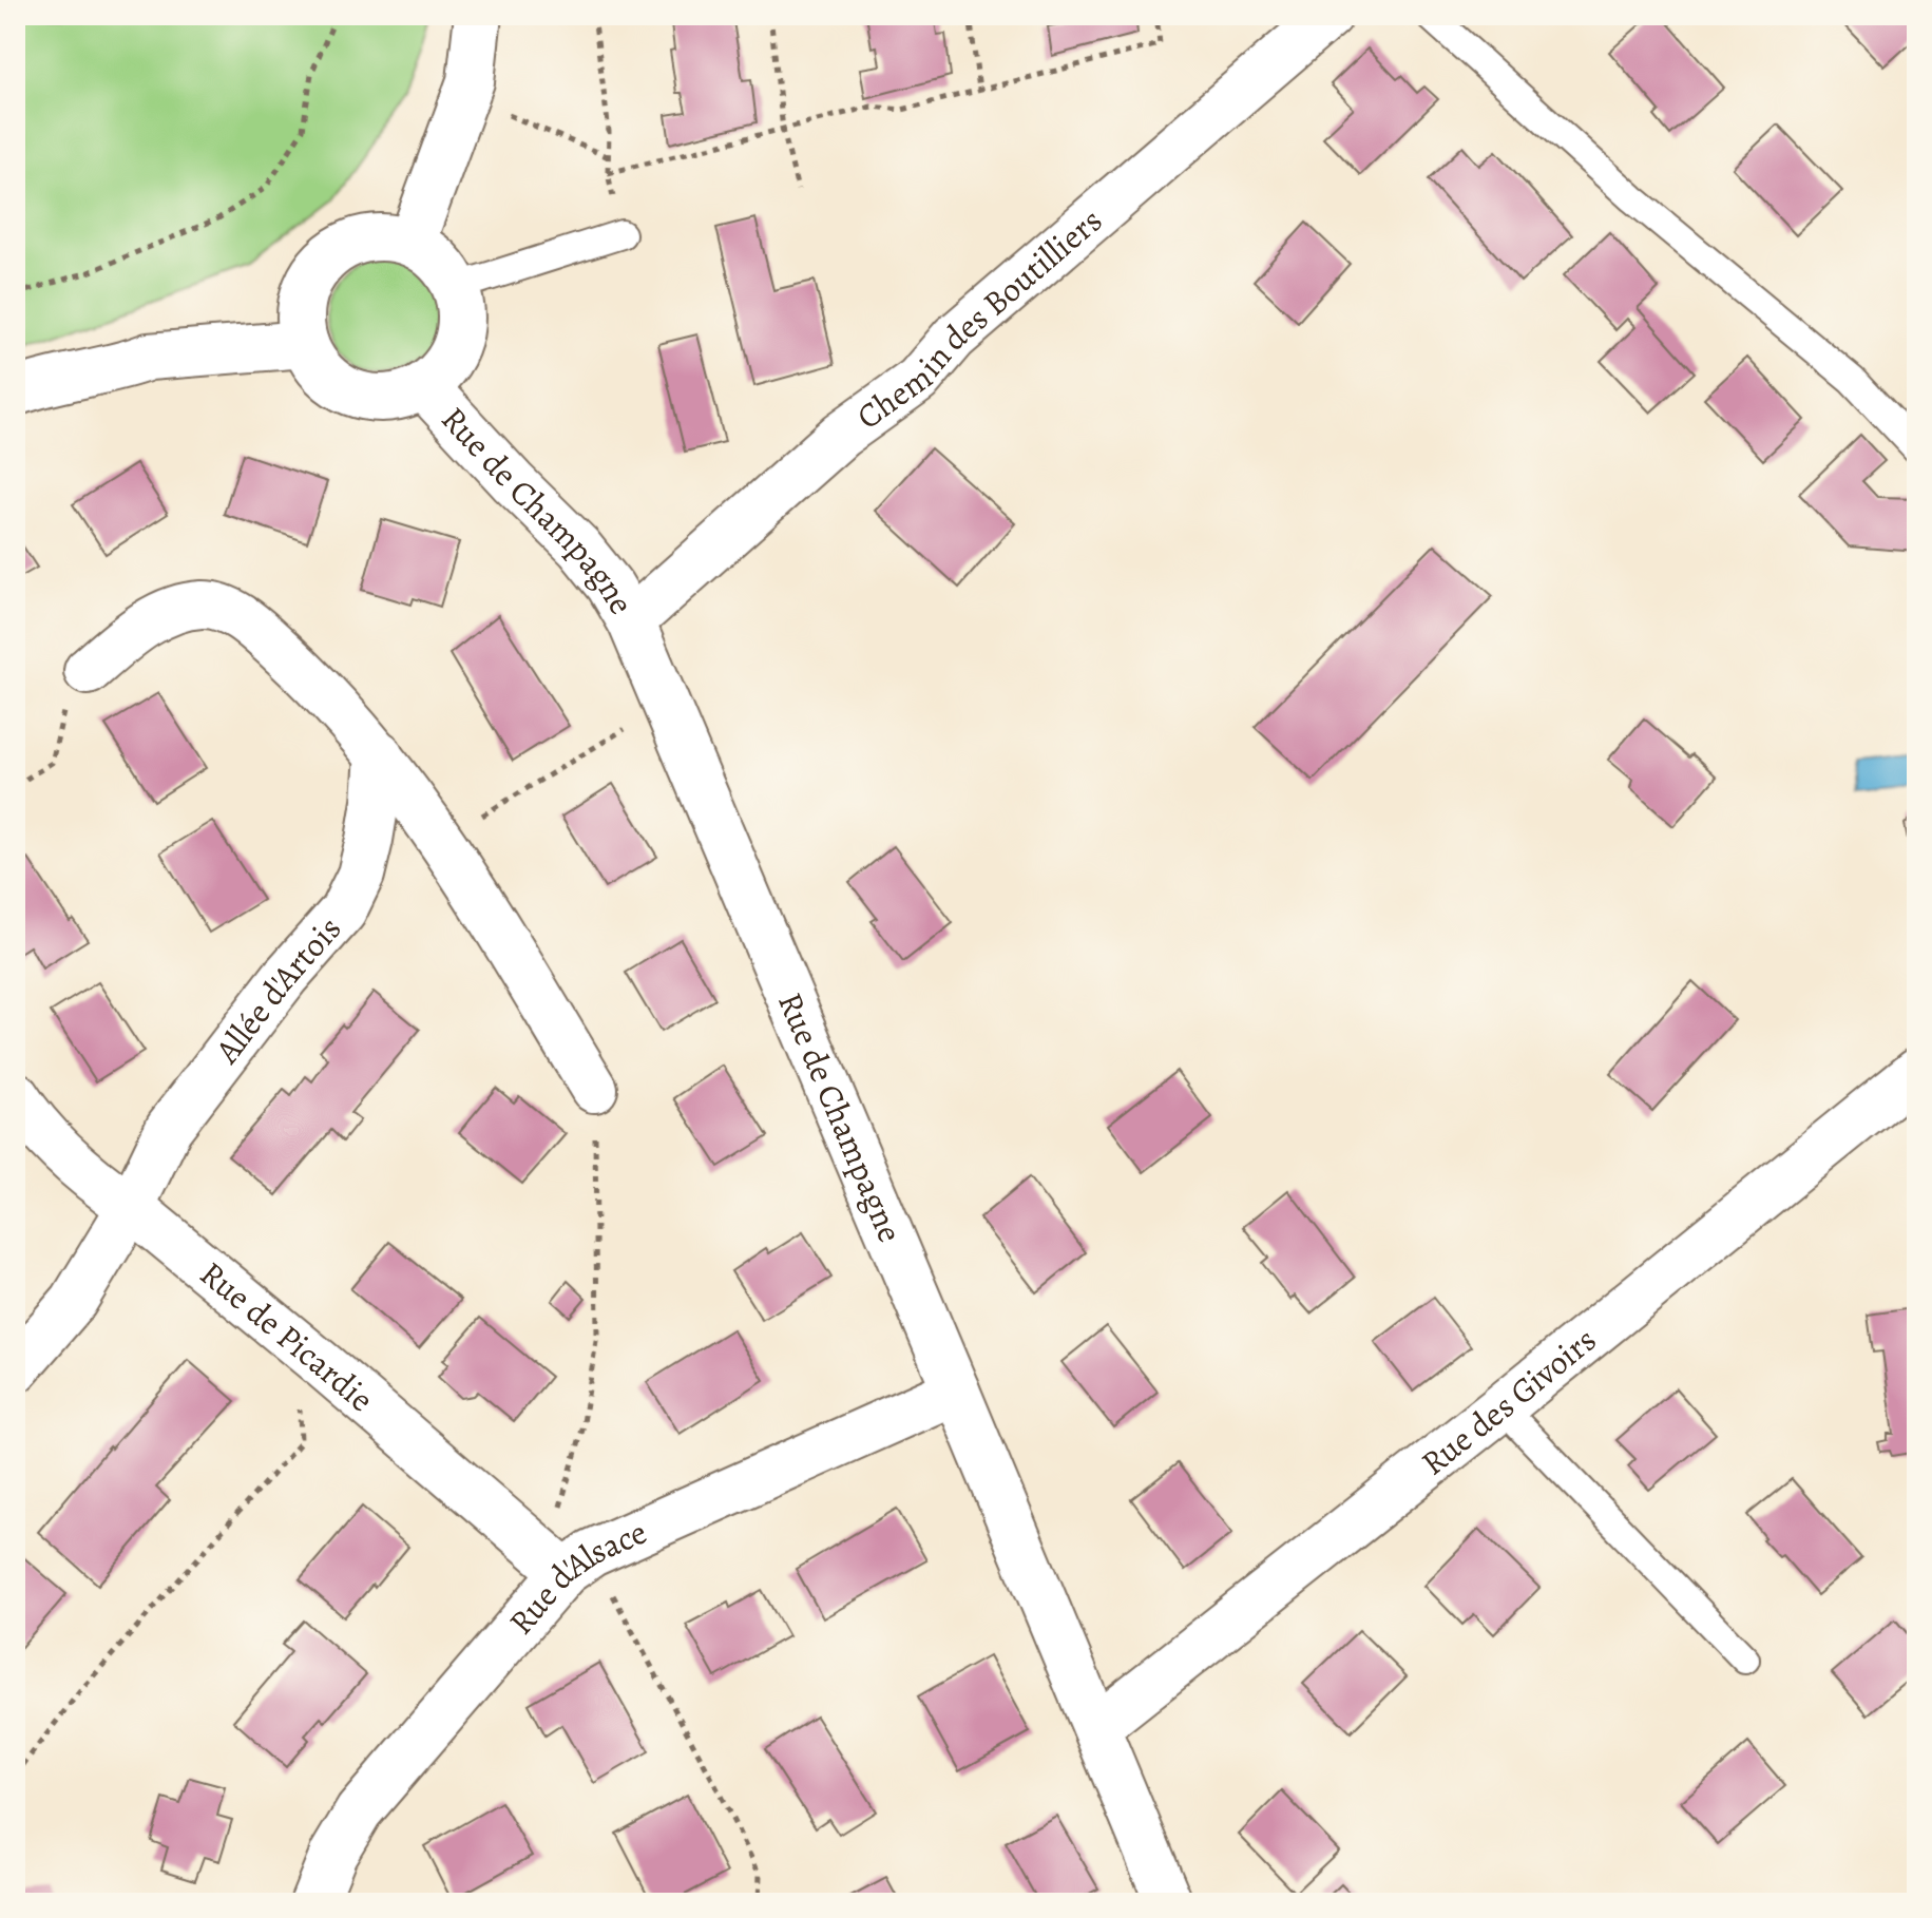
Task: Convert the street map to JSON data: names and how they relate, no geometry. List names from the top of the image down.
{
  "streets": {
    "street": [
      "Chemin des Boutilliers",
      "Rue de Champagne",
      "Allée d'Artois",
      "Rue de Picardie",
      "Rue des Givoirs",
      "Rue d'Alsace"
    ]
  },
  "crossings": [
    ["Chemin des Boutilliers", "Rue de Champagne"],
    ["Rue de Champagne", "Rue des Givoirs"],
    ["Rue de Champagne", "Rue d'Alsace"],
    ["Allée d'Artois", "Rue de Picardie"],
    ["Rue de Picardie", "Rue d'Alsace"]
  ]
}
